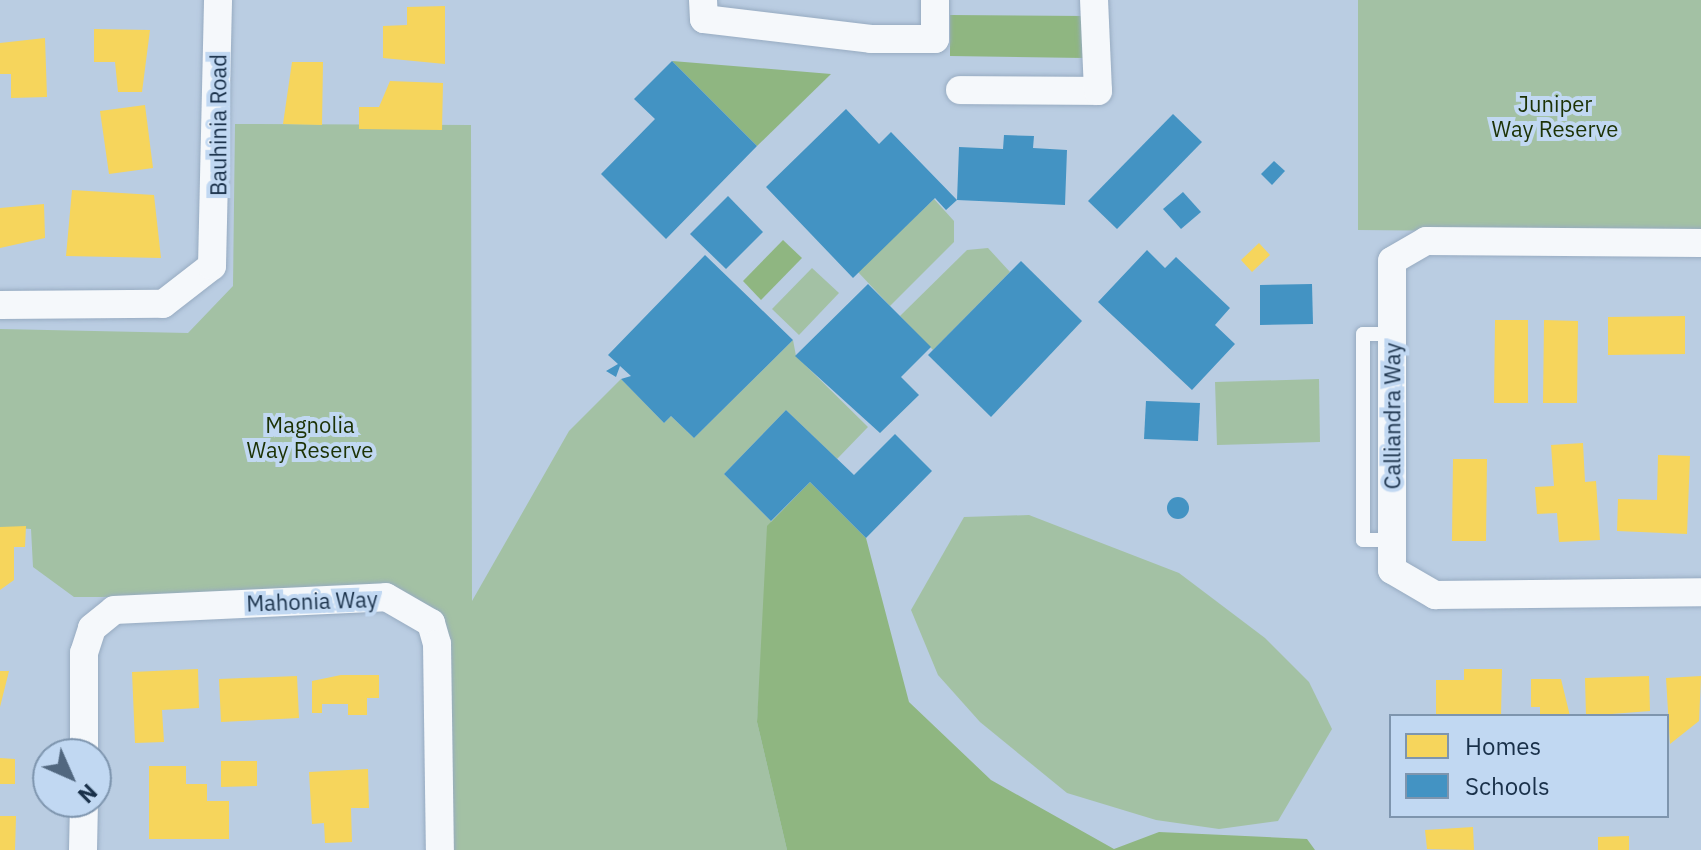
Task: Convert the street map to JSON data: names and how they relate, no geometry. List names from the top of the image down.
{
  "streets": {
    "street": ["Bauhinia Road", "Calliandra Way", "Mahonia Way"]
  },
  "parks": ["Juniper Way Reserve", "Magnolia Way Reserve"],
  "legend": ["Homes", "Schools"],
  "north": "bottom right"
}
